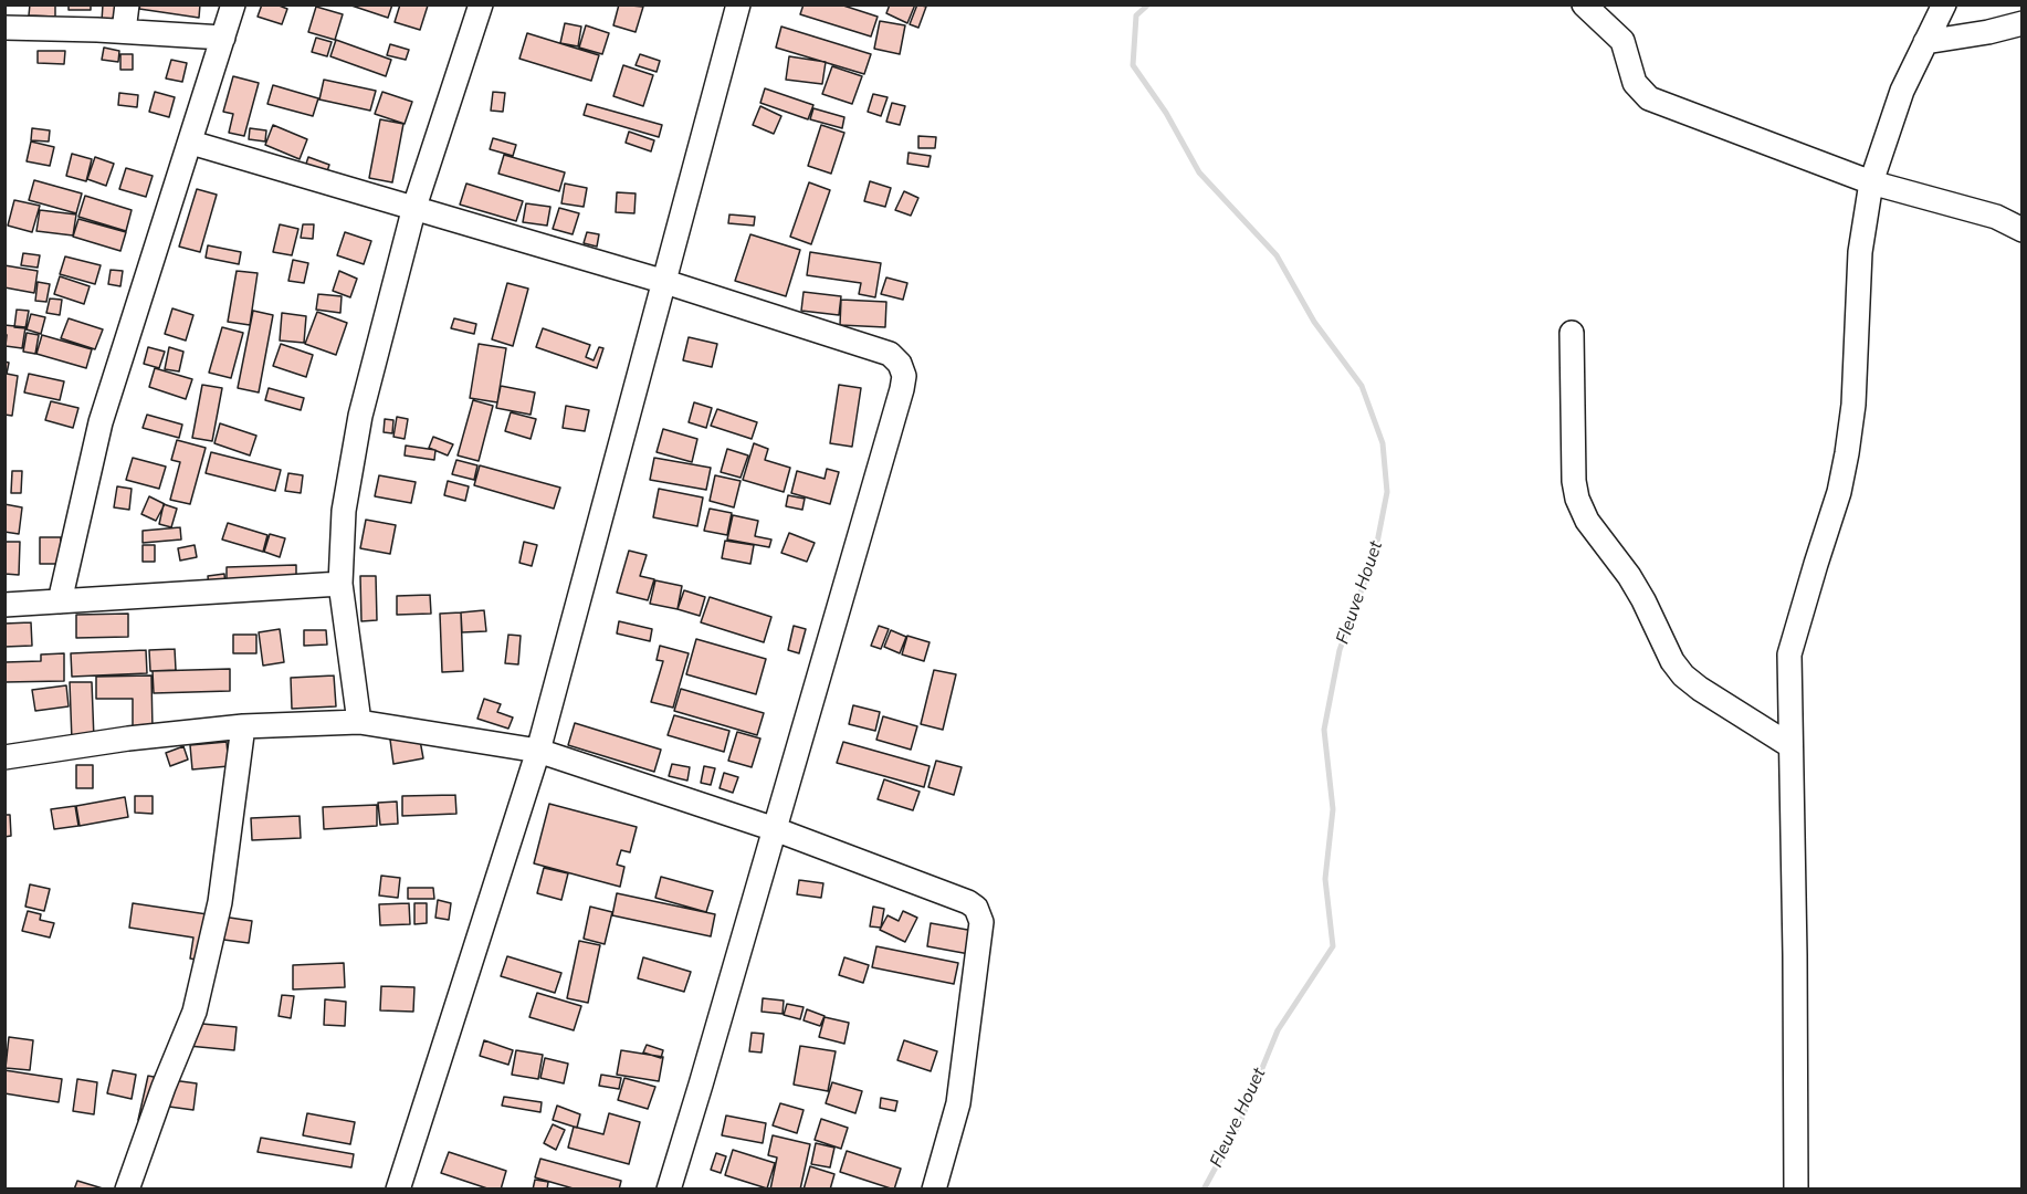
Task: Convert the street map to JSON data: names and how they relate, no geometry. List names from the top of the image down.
{
  "water": ["Fleuve Houet"]
}
